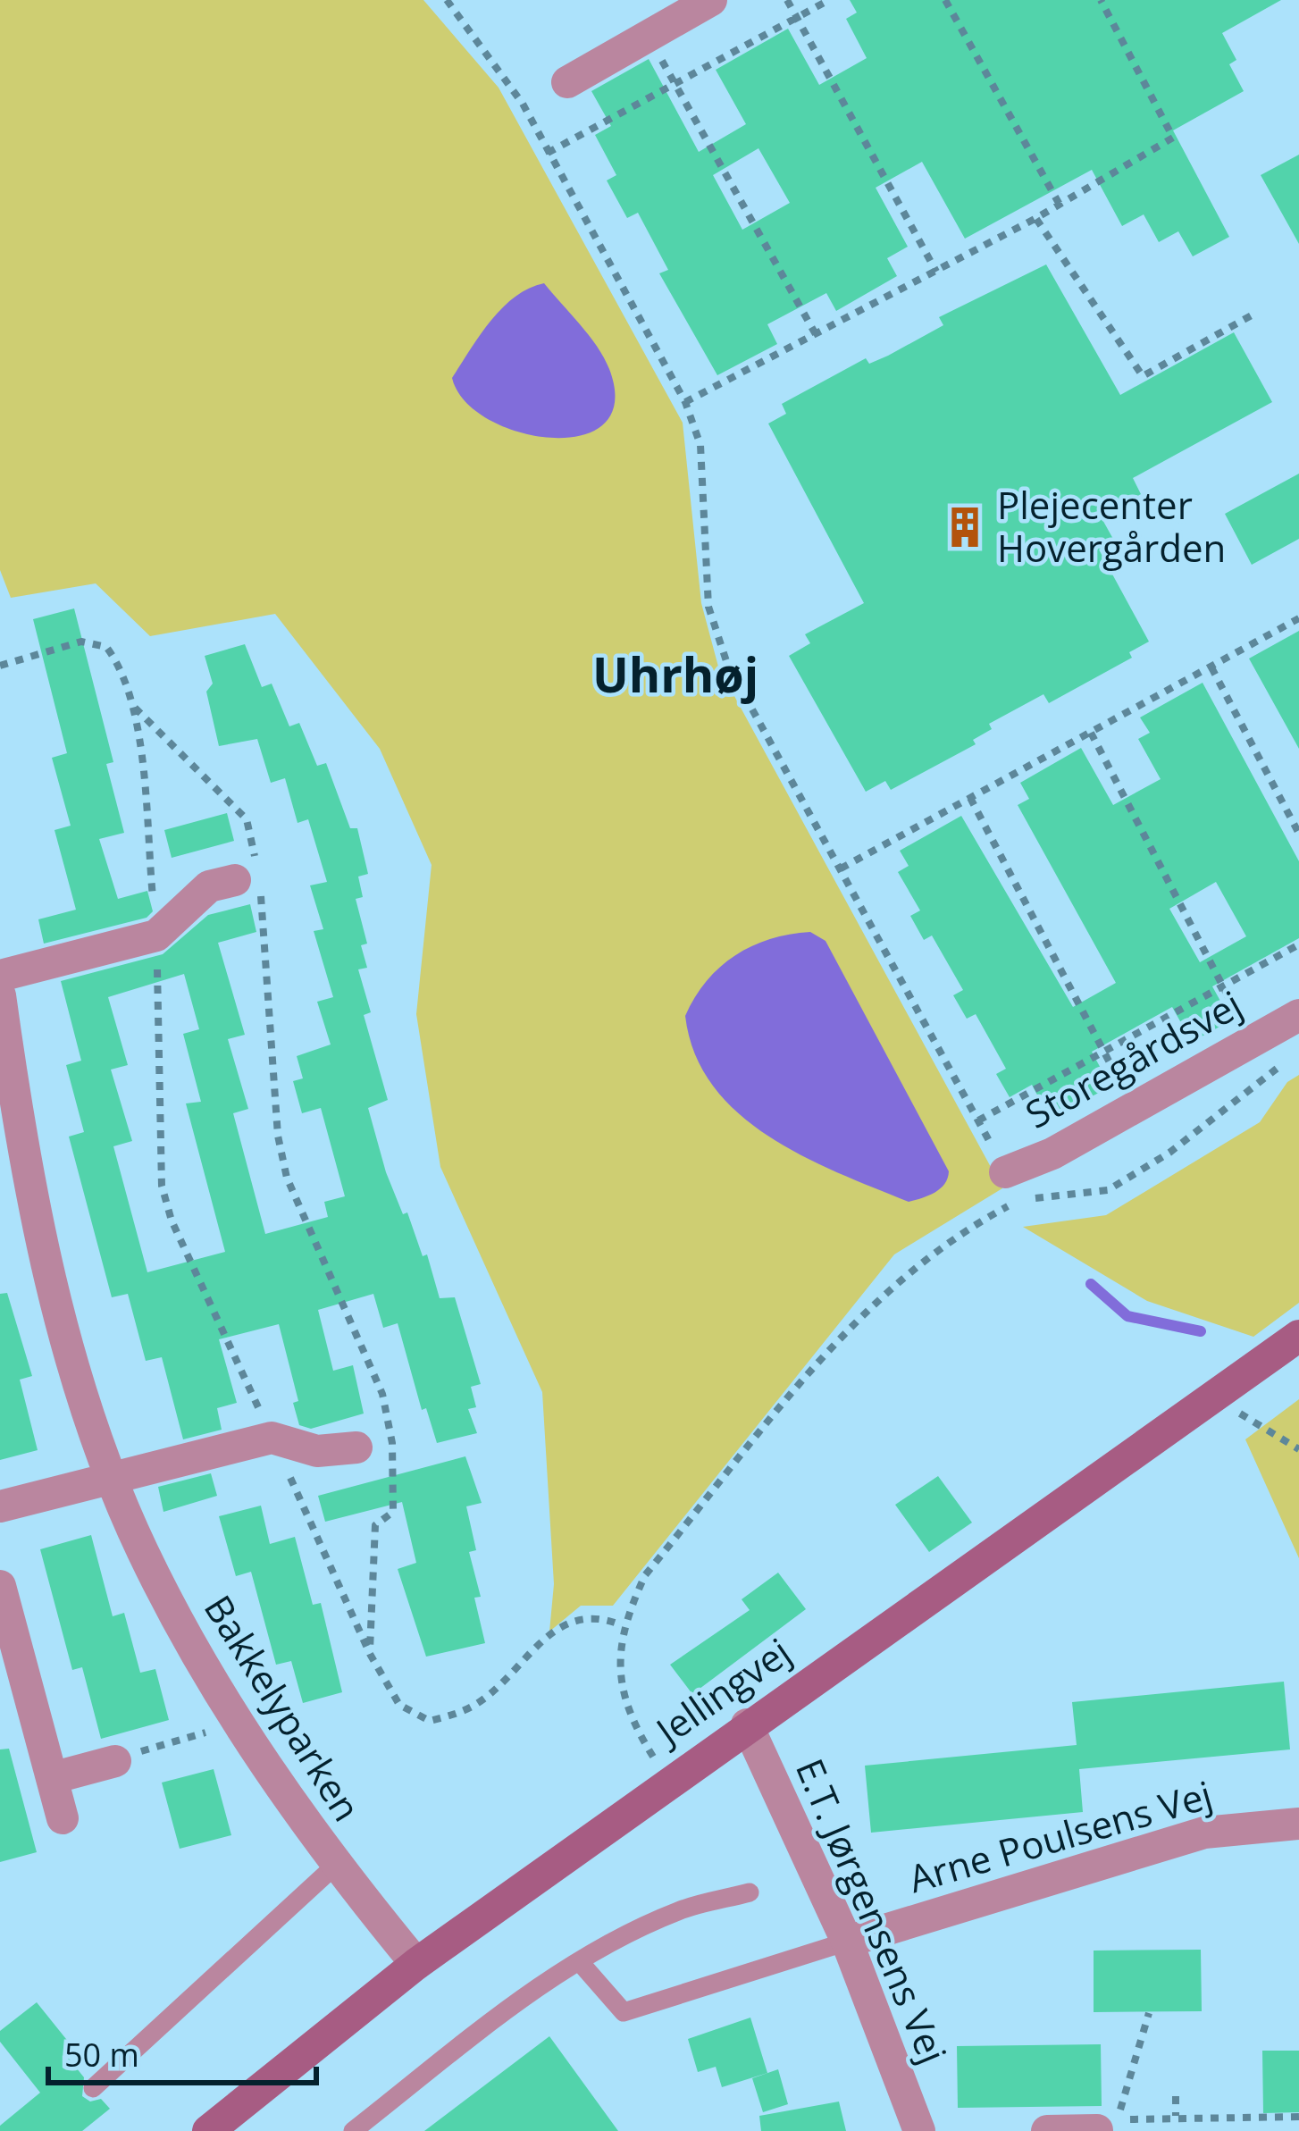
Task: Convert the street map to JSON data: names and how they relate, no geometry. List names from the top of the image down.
{
  "streets": {
    "main road": ["Jellingvej"],
    "street": [
      "Storegårdsvej",
      "Bakkelyparken",
      "Arne Poulsens Vej",
      "E.T. Jørgensens Vej"
    ]
  },
  "crossings": [
    ["Jellingvej", "Bakkelyparken"],
    ["Jellingvej", "E.T. Jørgensens Vej"],
    ["Arne Poulsens Vej", "E.T. Jørgensens Vej"]
  ],
  "districts": ["Uhrhøj"],
  "places": {
    "building": ["Plejecenter Hovergården"]
  },
  "scale_bar": "50 m"
}
